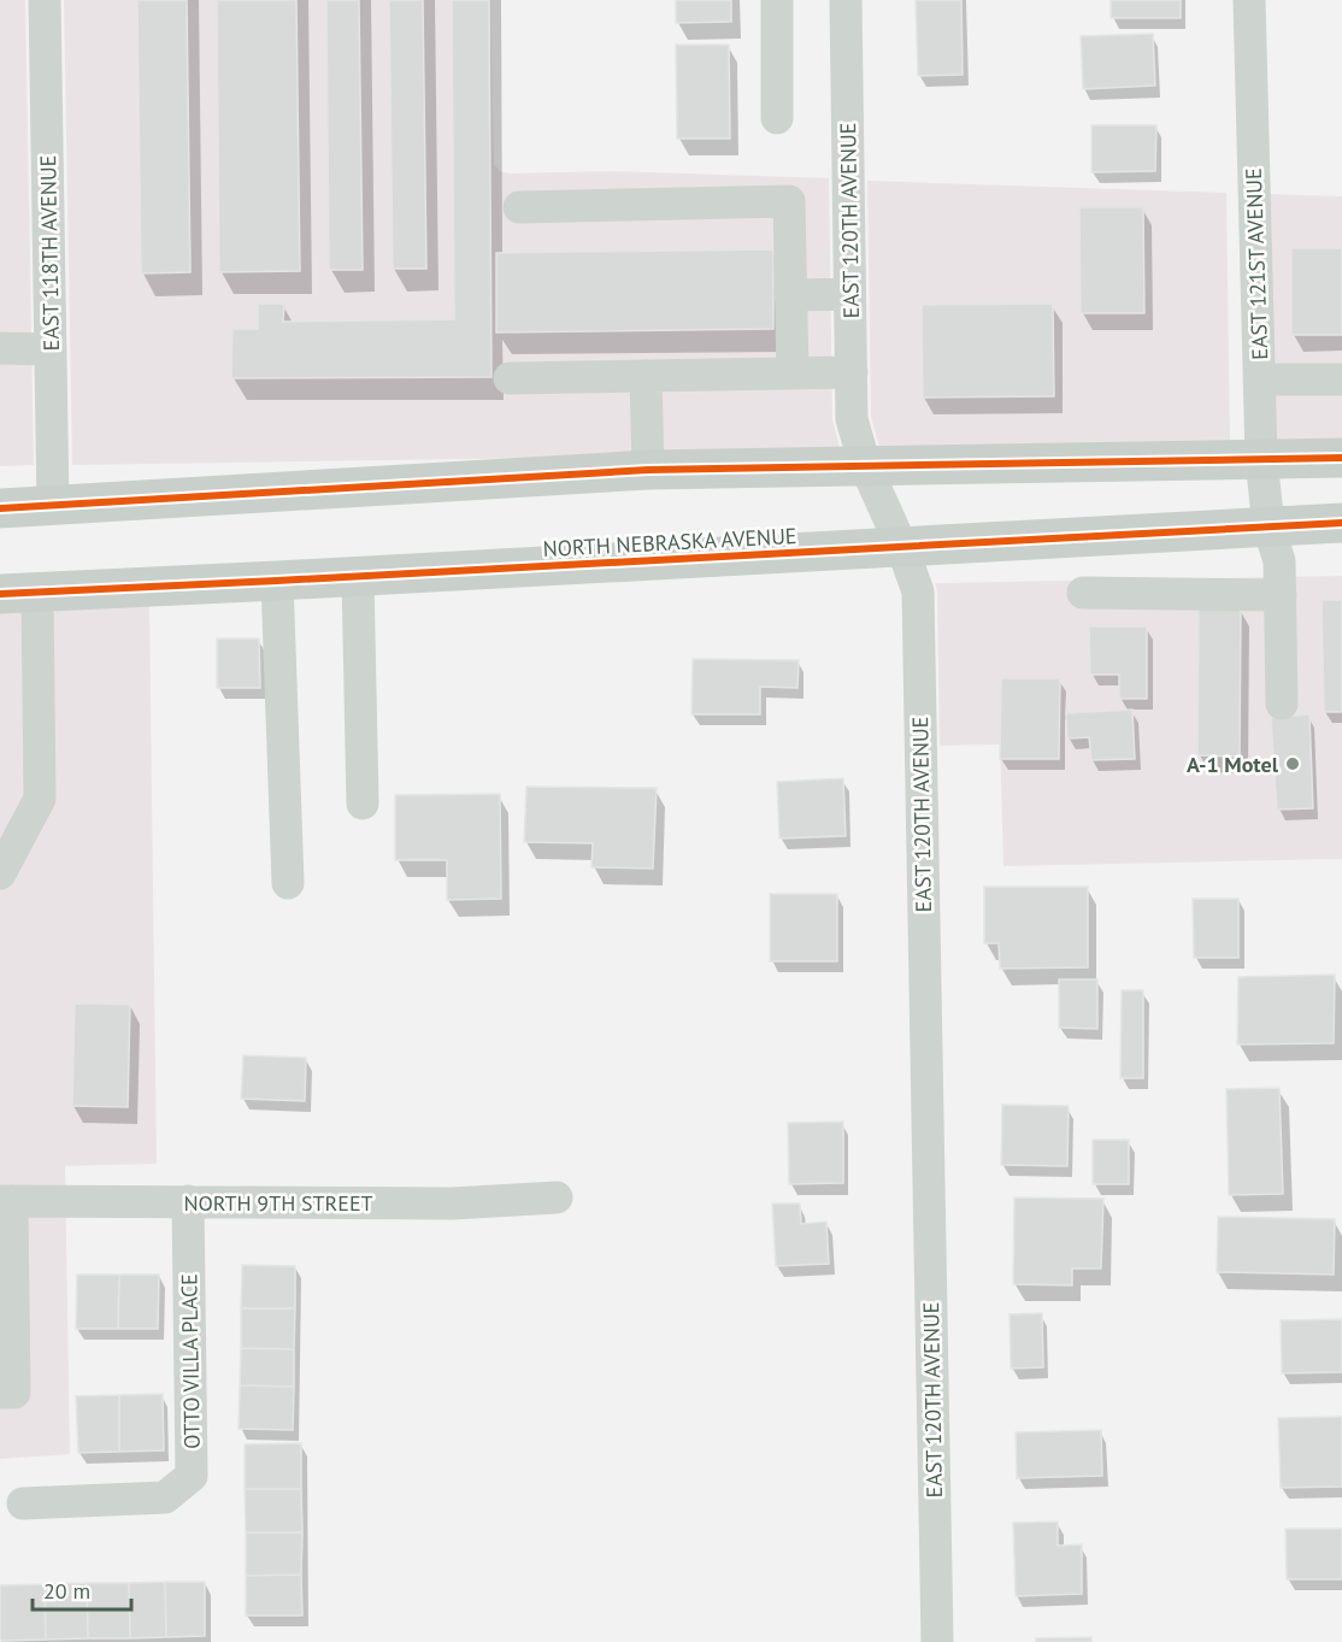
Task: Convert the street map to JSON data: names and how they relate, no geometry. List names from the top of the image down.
{
  "streets": {
    "main road": ["NORTH NEBRASKA AVENUE"],
    "street": [
      "EAST 120TH AVENUE",
      "EAST 118TH AVENUE",
      "EAST 121ST AVENUE",
      "NORTH 9TH STREET",
      "OTTO VILLA PLACE"
    ]
  },
  "crossings": [
    ["EAST 120TH AVENUE", "NORTH NEBRASKA AVENUE"],
    ["EAST 121ST AVENUE", "NORTH NEBRASKA AVENUE"],
    ["NORTH 9TH STREET", "OTTO VILLA PLACE"]
  ],
  "places": ["A-1 Motel"],
  "scale_bar": "20 m"
}
